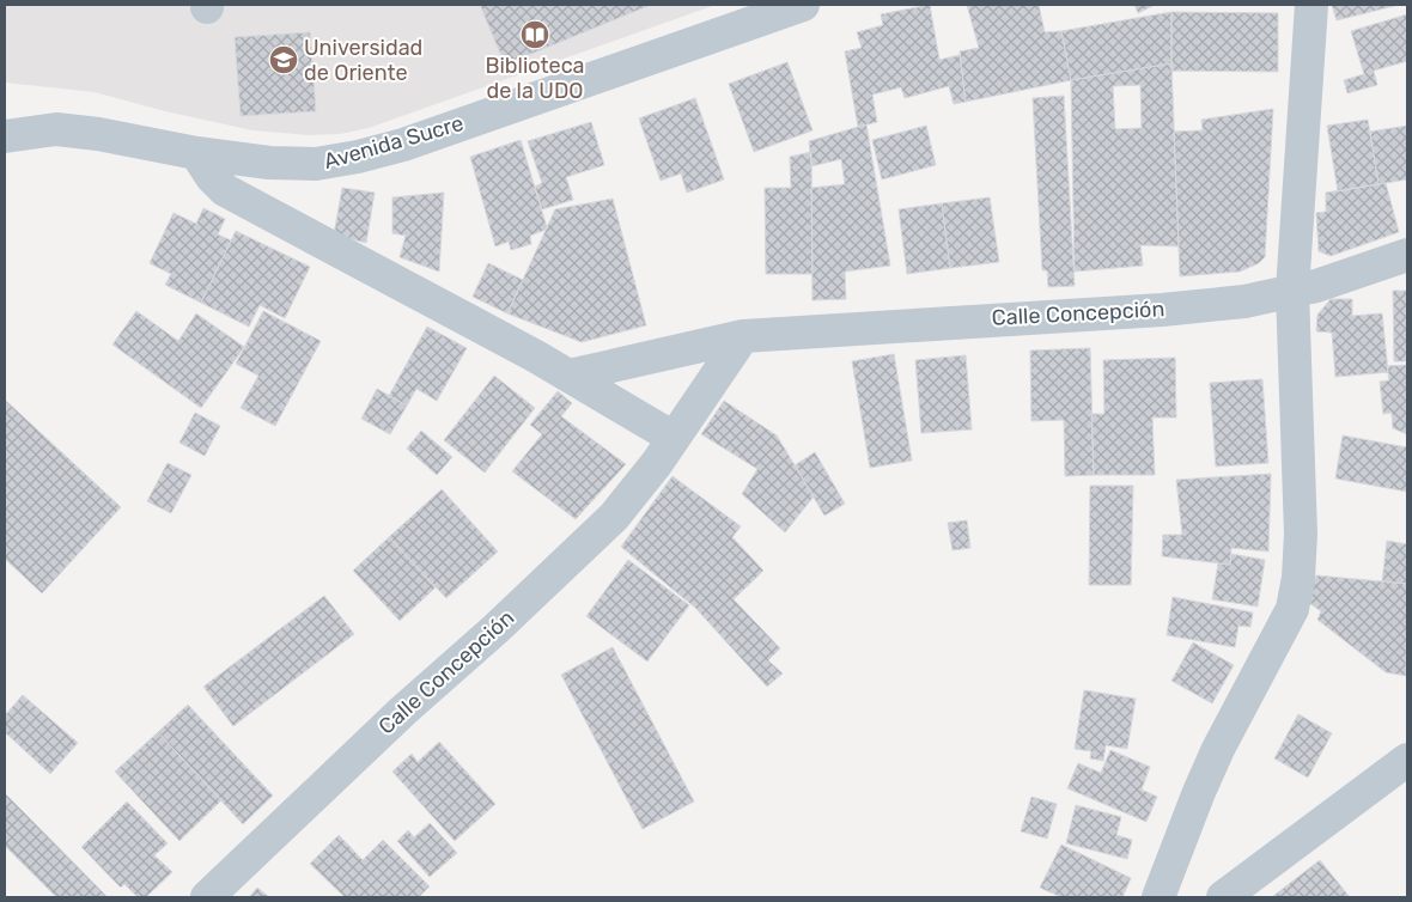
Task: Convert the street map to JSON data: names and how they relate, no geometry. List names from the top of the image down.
{
  "streets": {
    "street": ["Avenida Sucre", "Calle Concepción"]
  },
  "places": {
    "library": ["Biblioteca de la UDO"],
    "school or university": ["Universidad de Oriente"]
  }
}
